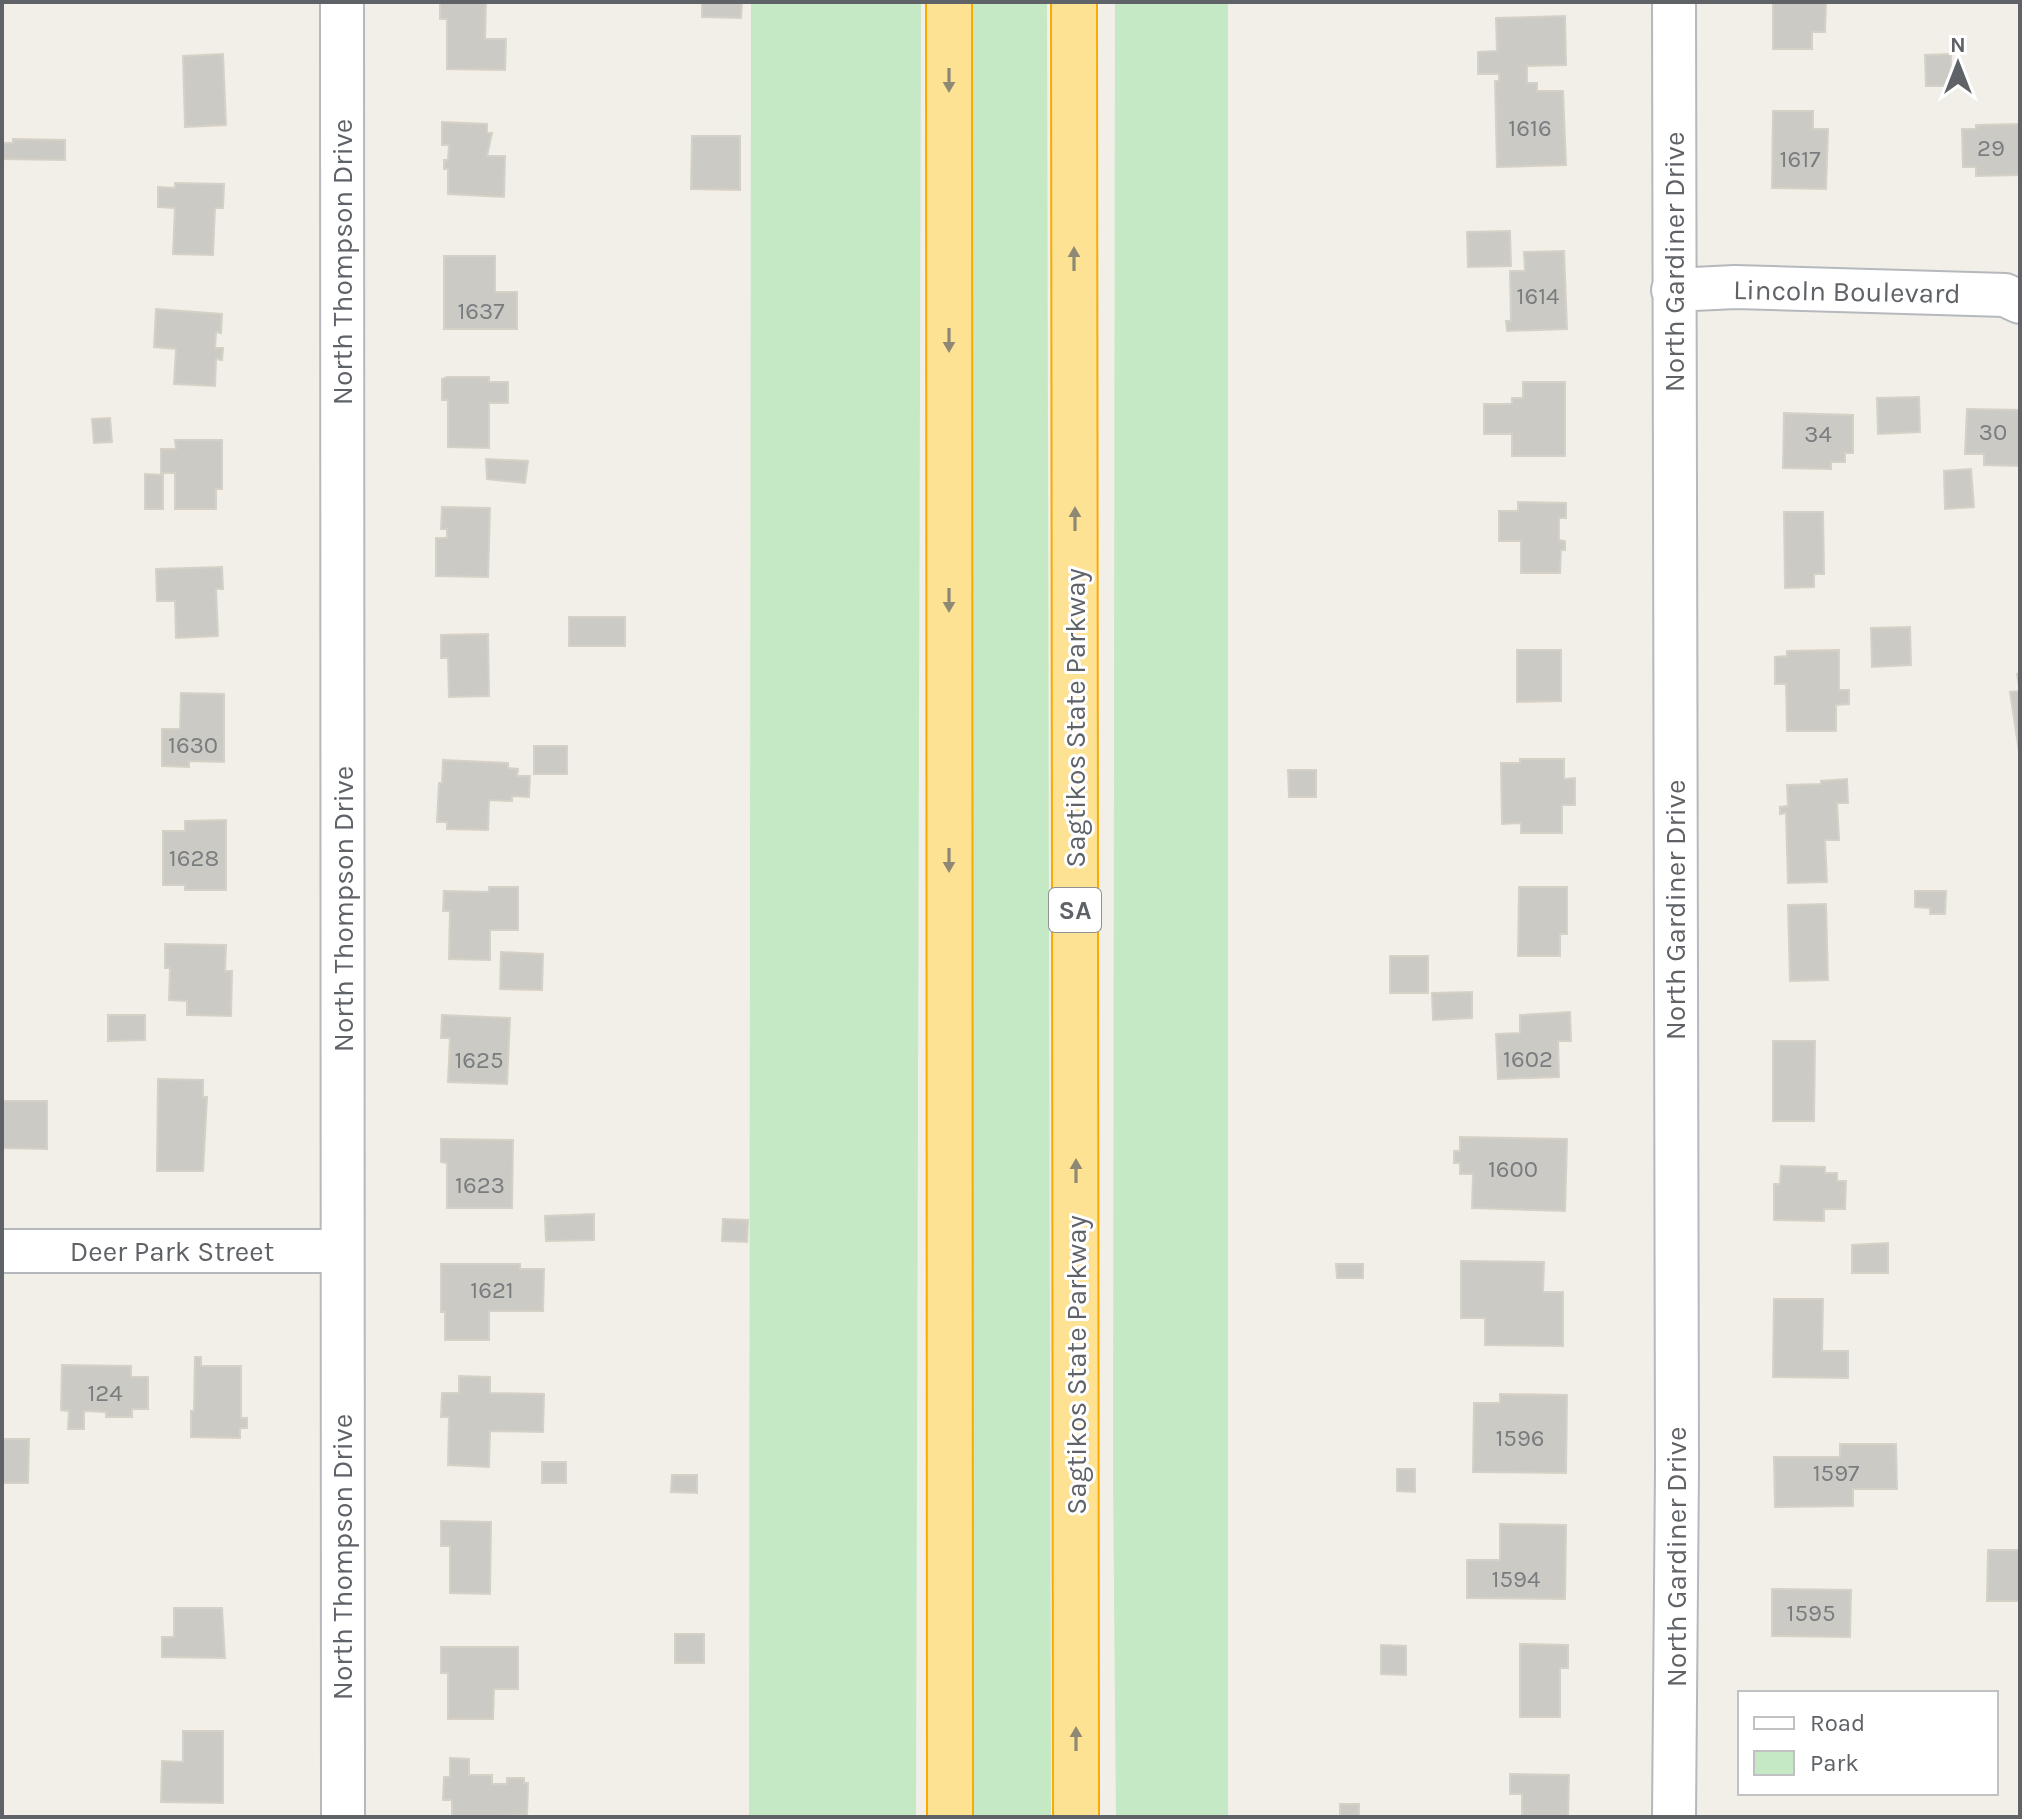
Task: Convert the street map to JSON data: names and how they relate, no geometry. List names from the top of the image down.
{
  "streets": {
    "highway": ["Sagtikos State Parkway", "SA"],
    "street": [
      "North Thompson Drive",
      "North Gardiner Drive",
      "Lincoln Boulevard",
      "Deer Park Street"
    ]
  },
  "crossings": [
    ["North Thompson Drive", "Deer Park Street"],
    ["North Gardiner Drive", "Lincoln Boulevard"]
  ],
  "house_numbers": [
    "1616",
    "29",
    "1617",
    "1614",
    "1637",
    "30",
    "34",
    "1630",
    "1628",
    "1602",
    "1625",
    "1600",
    "1623",
    "1621",
    "124",
    "1596",
    "1597",
    "1594",
    "1595"
  ],
  "legend": ["Road", "Park"],
  "north": "top"
}
